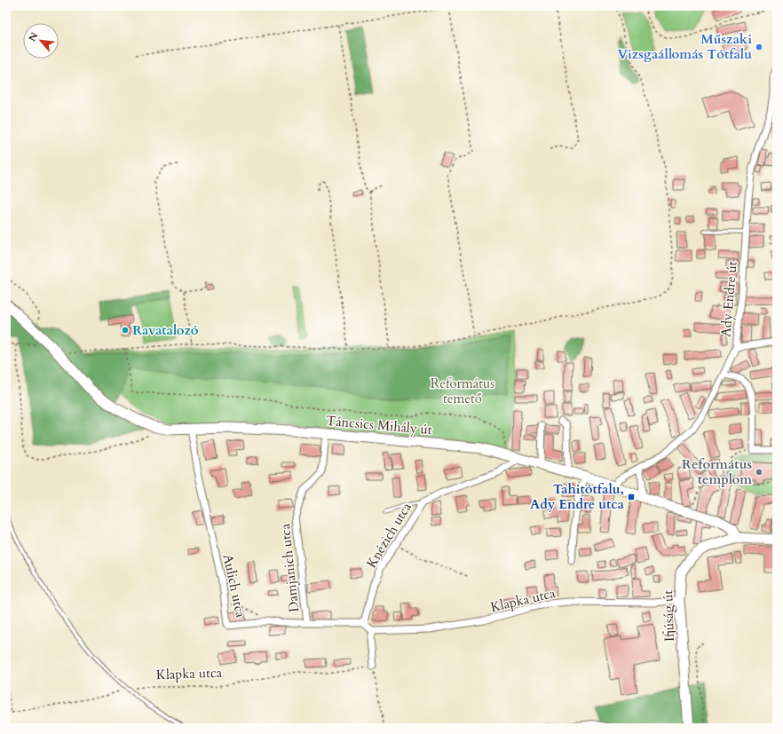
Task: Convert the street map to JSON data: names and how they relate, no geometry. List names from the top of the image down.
{
  "streets": {
    "main road": ["Táncsics Mihály út", "Ifjúság út"],
    "street": [
      "Ady Endre út",
      "Knézich utca",
      "Damjanich utca",
      "Aulich utca",
      "Klapka utca"
    ]
  },
  "crossings": [
    ["Ady Endre út", "Táncsics Mihály út"],
    ["Táncsics Mihály út", "Knézich utca"],
    ["Táncsics Mihály út", "Damjanich utca"],
    ["Táncsics Mihály út", "Aulich utca"],
    ["Táncsics Mihály út", "Ifjúság út"],
    ["Knézich utca", "Aulich utca"],
    ["Damjanich utca", "Aulich utca"],
    ["Klapka utca", "Ifjúság út"]
  ],
  "parks": ["Református temető"],
  "places": {
    "other": ["Műszaki Vizsgaállomás Tótfalu", "Ravatalozó", "Református templom"],
    "transit": ["Tahitótfalu, Ady Endre utca"]
  },
  "north": "top left"
}
